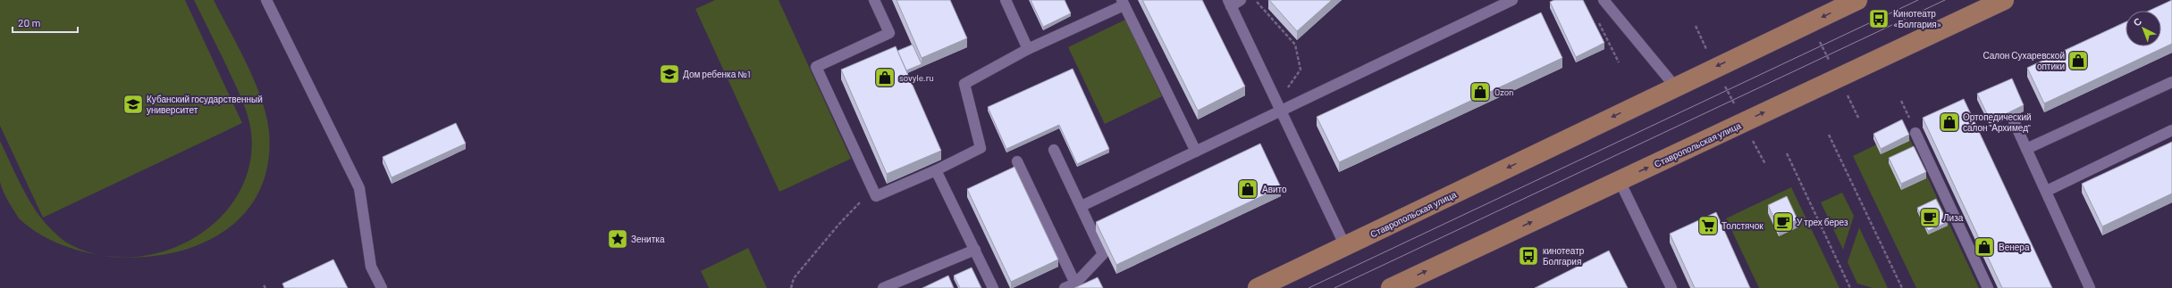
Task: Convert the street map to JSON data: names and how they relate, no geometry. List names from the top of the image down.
{
  "streets": {
    "main road": ["Ставропольская улица"]
  },
  "places": {
    "bus stop": ["Кинотеатр «Болгария»", "кинотеатр Болгария"],
    "shop": [
      "Салон Сухаревской оптики",
      "sovyle.ru",
      "Ozon",
      "Ортопедический салон \"Архимед\"",
      "Авито",
      "Венера"
    ],
    "school or university": ["Дом ребенка №1", "Кубанский государственный университет"],
    "cafe": ["Лиза", "У трех берез"],
    "supermarket": ["Толстячок"],
    "place": ["Зенитка"]
  },
  "scale_bar": "20 m",
  "north": "top left"
}
